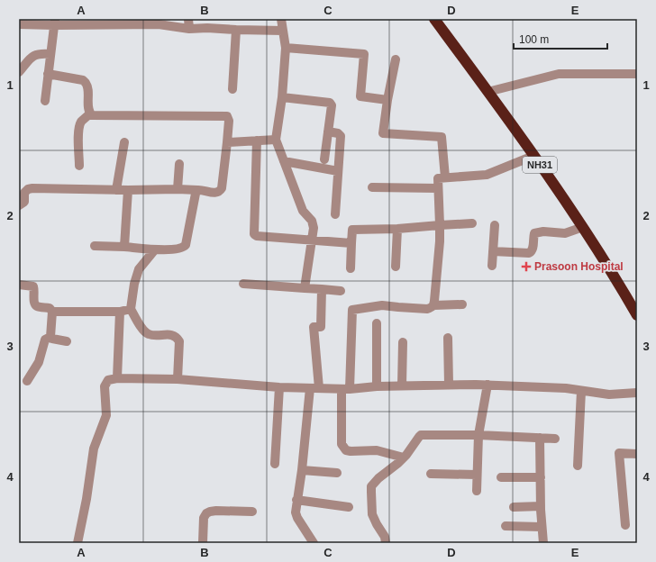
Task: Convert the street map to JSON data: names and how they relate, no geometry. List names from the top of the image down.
{
  "streets": {
    "highway": ["NH31"]
  },
  "places": {
    "health": ["Prasoon Hospital"]
  },
  "scale_bar": "100 m",
  "grid": {
    "columns": [
      "A",
      "B",
      "C",
      "D",
      "E"
    ],
    "rows": [
      "1",
      "2",
      "3",
      "4"
    ]
  }
}
